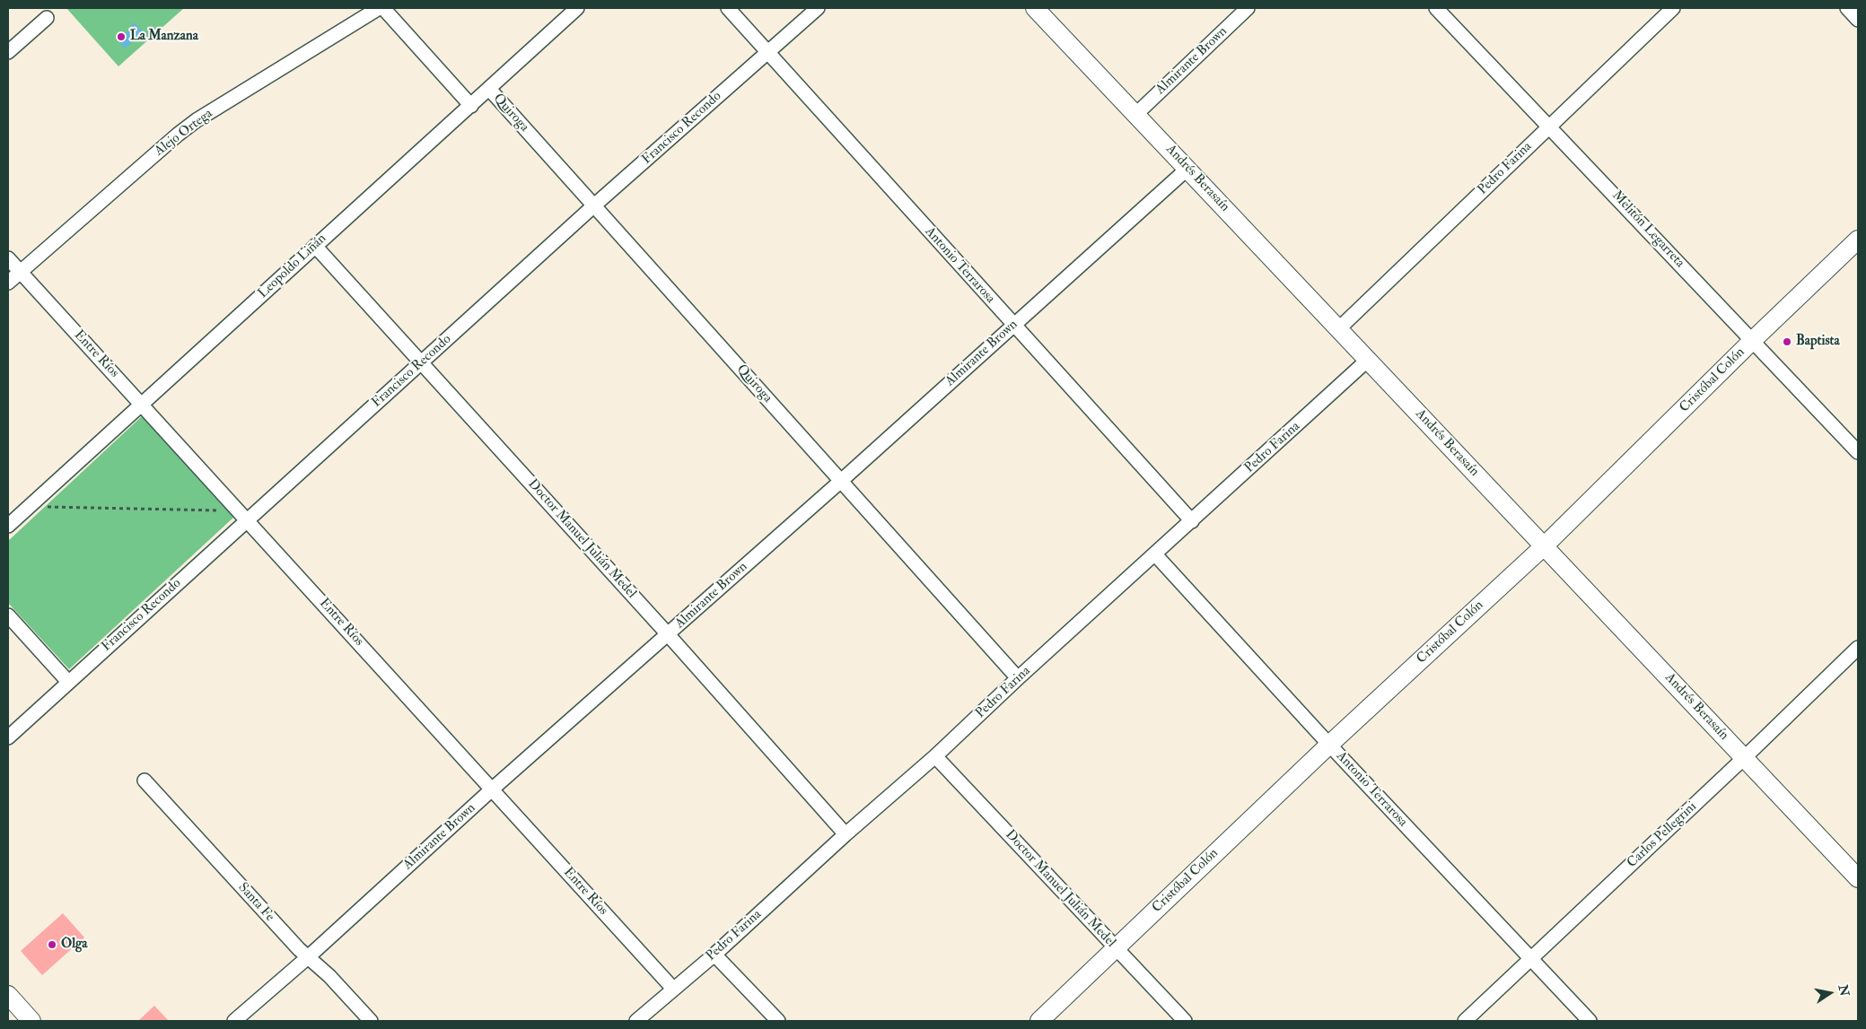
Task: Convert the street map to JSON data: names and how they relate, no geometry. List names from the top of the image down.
{
  "streets": {
    "street": [
      "Almirante Brown",
      "Quiroga",
      "Francisco Recondo",
      "Alejo Ortega",
      "Pedro Farina",
      "Andrés Berasaín",
      "Melitón Legarreta",
      "Antonio Terrarosa",
      "Leopoldo Liñán",
      "Entre Ríos",
      "Cristóbal Colón",
      "Doctor Manuel Julián Medel",
      "Carlos Pellegrini",
      "Santa Fe"
    ]
  },
  "crossings": [
    ["Almirante Brown", "Quiroga"],
    ["Almirante Brown", "Andrés Berasaín"],
    ["Almirante Brown", "Antonio Terrarosa"],
    ["Almirante Brown", "Entre Ríos"],
    ["Almirante Brown", "Doctor Manuel Julián Medel"],
    ["Almirante Brown", "Santa Fe"],
    ["Quiroga", "Francisco Recondo"],
    ["Quiroga", "Pedro Farina"],
    ["Quiroga", "Leopoldo Liñán"],
    ["Francisco Recondo", "Antonio Terrarosa"],
    ["Francisco Recondo", "Entre Ríos"],
    ["Francisco Recondo", "Doctor Manuel Julián Medel"],
    ["Alejo Ortega", "Entre Ríos"],
    ["Pedro Farina", "Andrés Berasaín"],
    ["Pedro Farina", "Melitón Legarreta"],
    ["Pedro Farina", "Antonio Terrarosa"],
    ["Pedro Farina", "Entre Ríos"],
    ["Pedro Farina", "Doctor Manuel Julián Medel"],
    ["Andrés Berasaín", "Cristóbal Colón"],
    ["Andrés Berasaín", "Carlos Pellegrini"],
    ["Melitón Legarreta", "Cristóbal Colón"],
    ["Antonio Terrarosa", "Cristóbal Colón"],
    ["Antonio Terrarosa", "Carlos Pellegrini"],
    ["Leopoldo Liñán", "Entre Ríos"],
    ["Leopoldo Liñán", "Doctor Manuel Julián Medel"],
    ["Cristóbal Colón", "Doctor Manuel Julián Medel"]
  ],
  "places": ["La Manzana", "Baptista", "Olga"],
  "north": "right"
}
